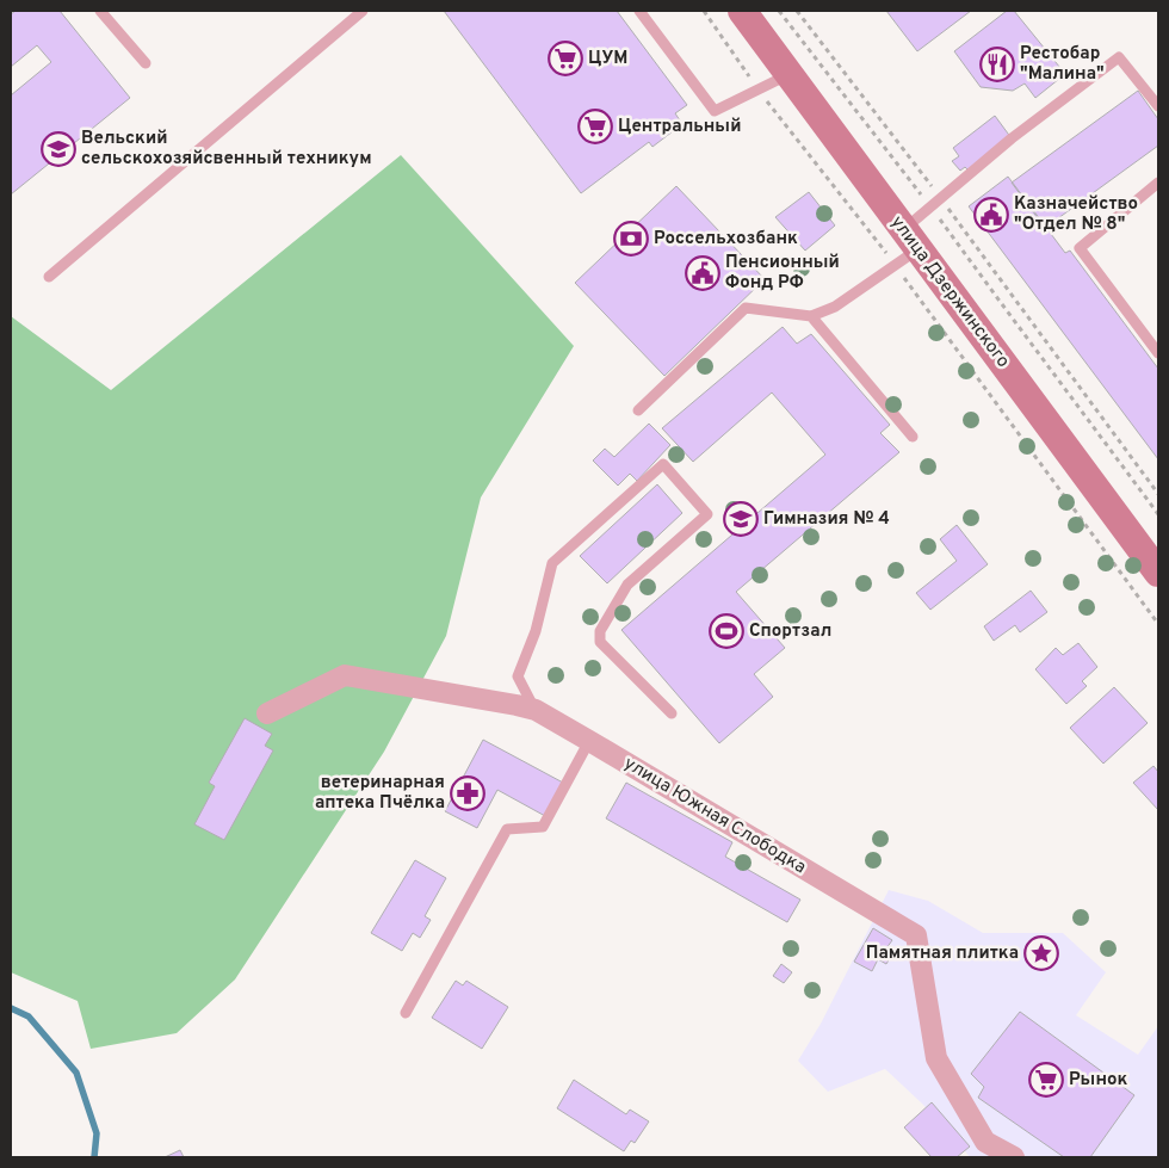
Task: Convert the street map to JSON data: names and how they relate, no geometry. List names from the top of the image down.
{
  "streets": {
    "main road": ["улица Дзержинского"],
    "street": ["улица Южная Слободка"]
  },
  "places": {
    "supermarket": ["ЦУМ", "Центральный", "Рынок"],
    "restaurant": ["Рестобар \"Малина\""],
    "school or university": ["Вельский сельскохозяйсвенный техникум", "Гимназия № 4"],
    "public building": ["Казначейство \"Отдел № 8\"", "Пенсионный Фонд РФ"],
    "bank": ["Россельхозбанк"],
    "sports": ["Спортзал"],
    "pharmacy": ["ветеринарная аптека Пчёлка"],
    "place": ["Памятная плитка"]
  }
}
